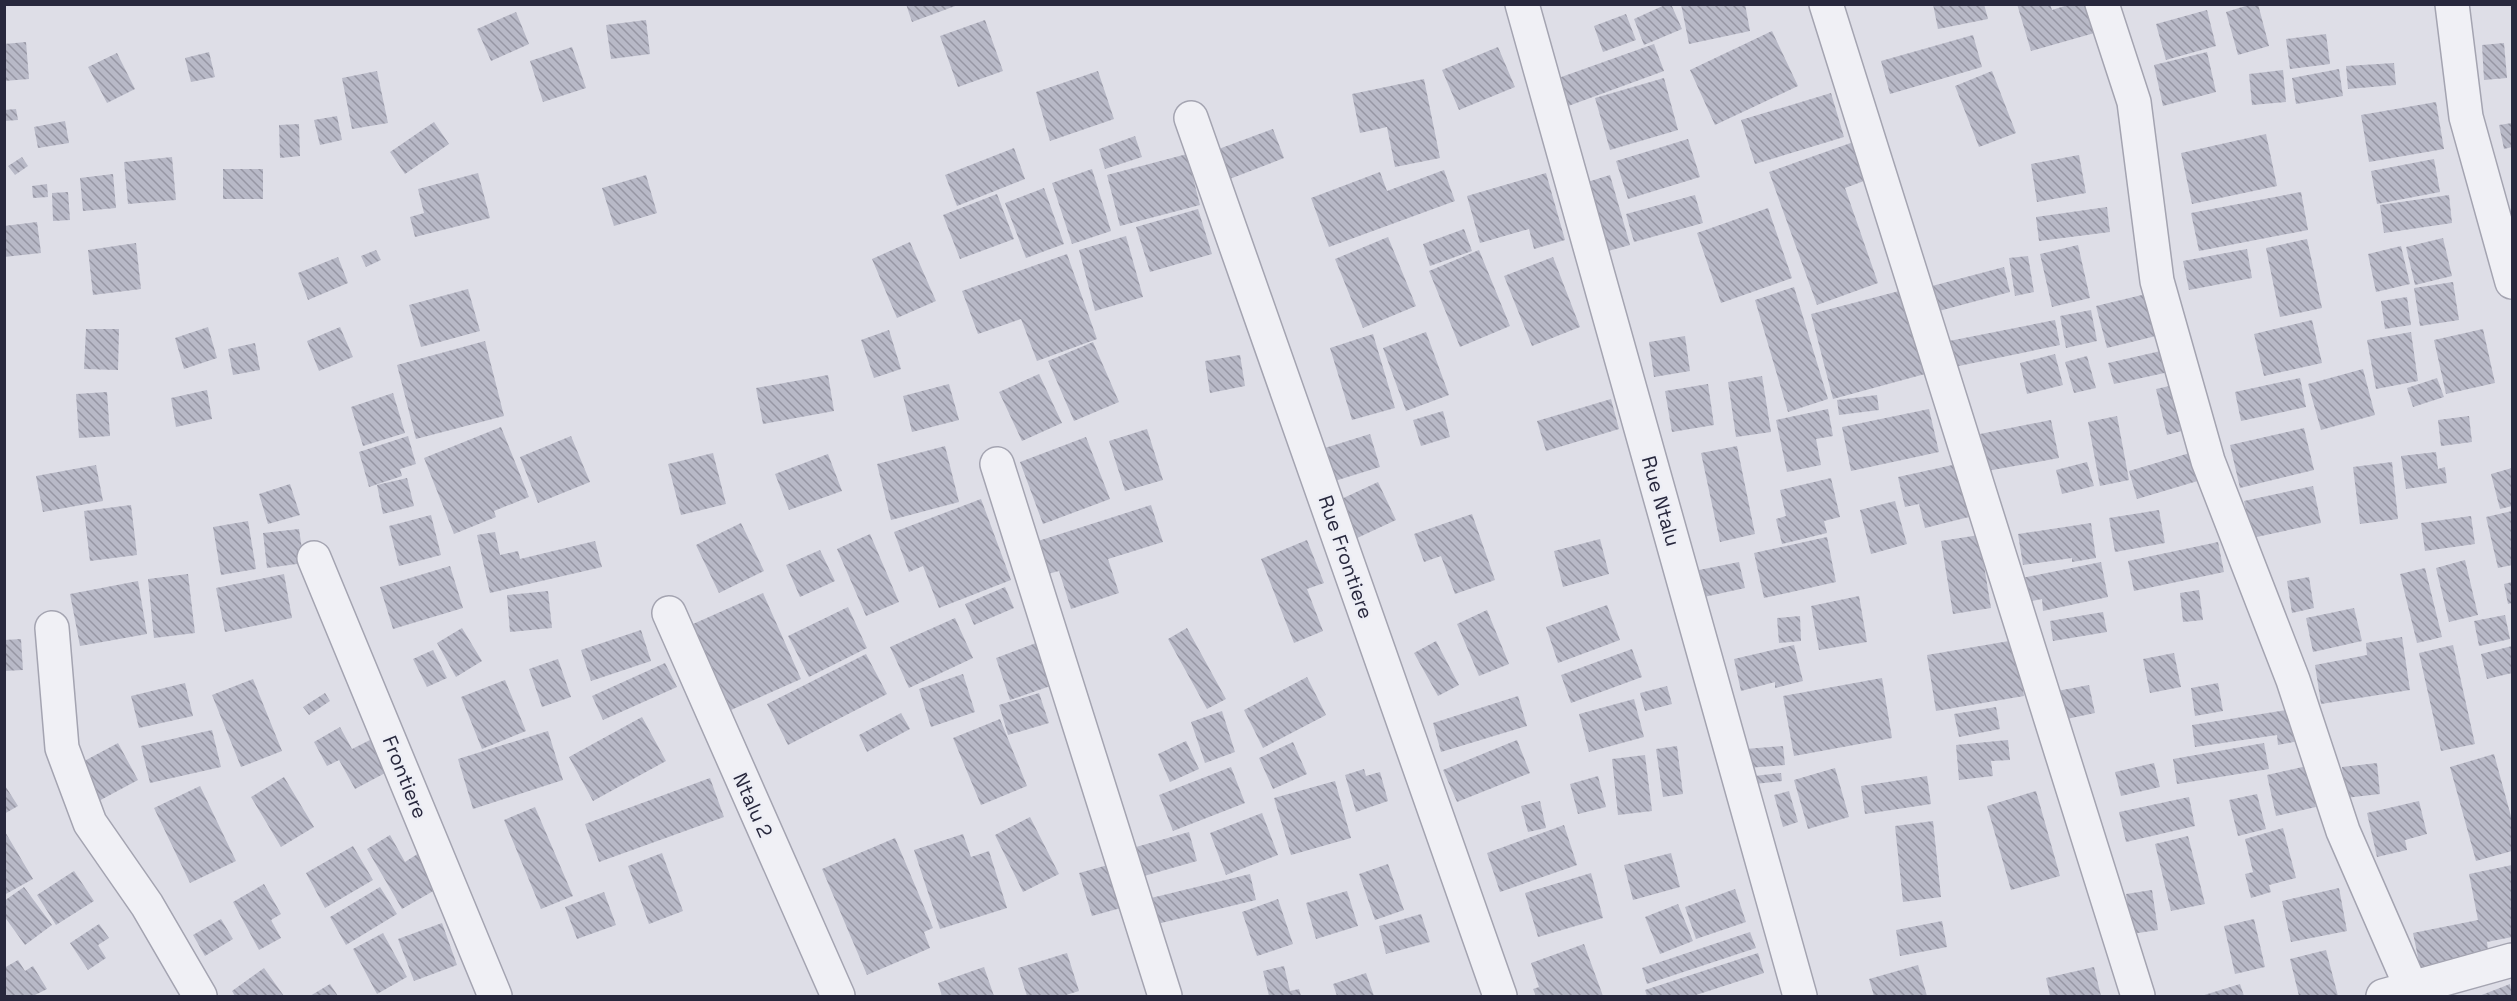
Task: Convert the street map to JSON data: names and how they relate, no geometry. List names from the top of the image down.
{
  "streets": {
    "street": [
      "Rue Ntalu",
      "Rue Frontiere",
      "Frontiere",
      "Ntalu 2"
    ]
  }
}
